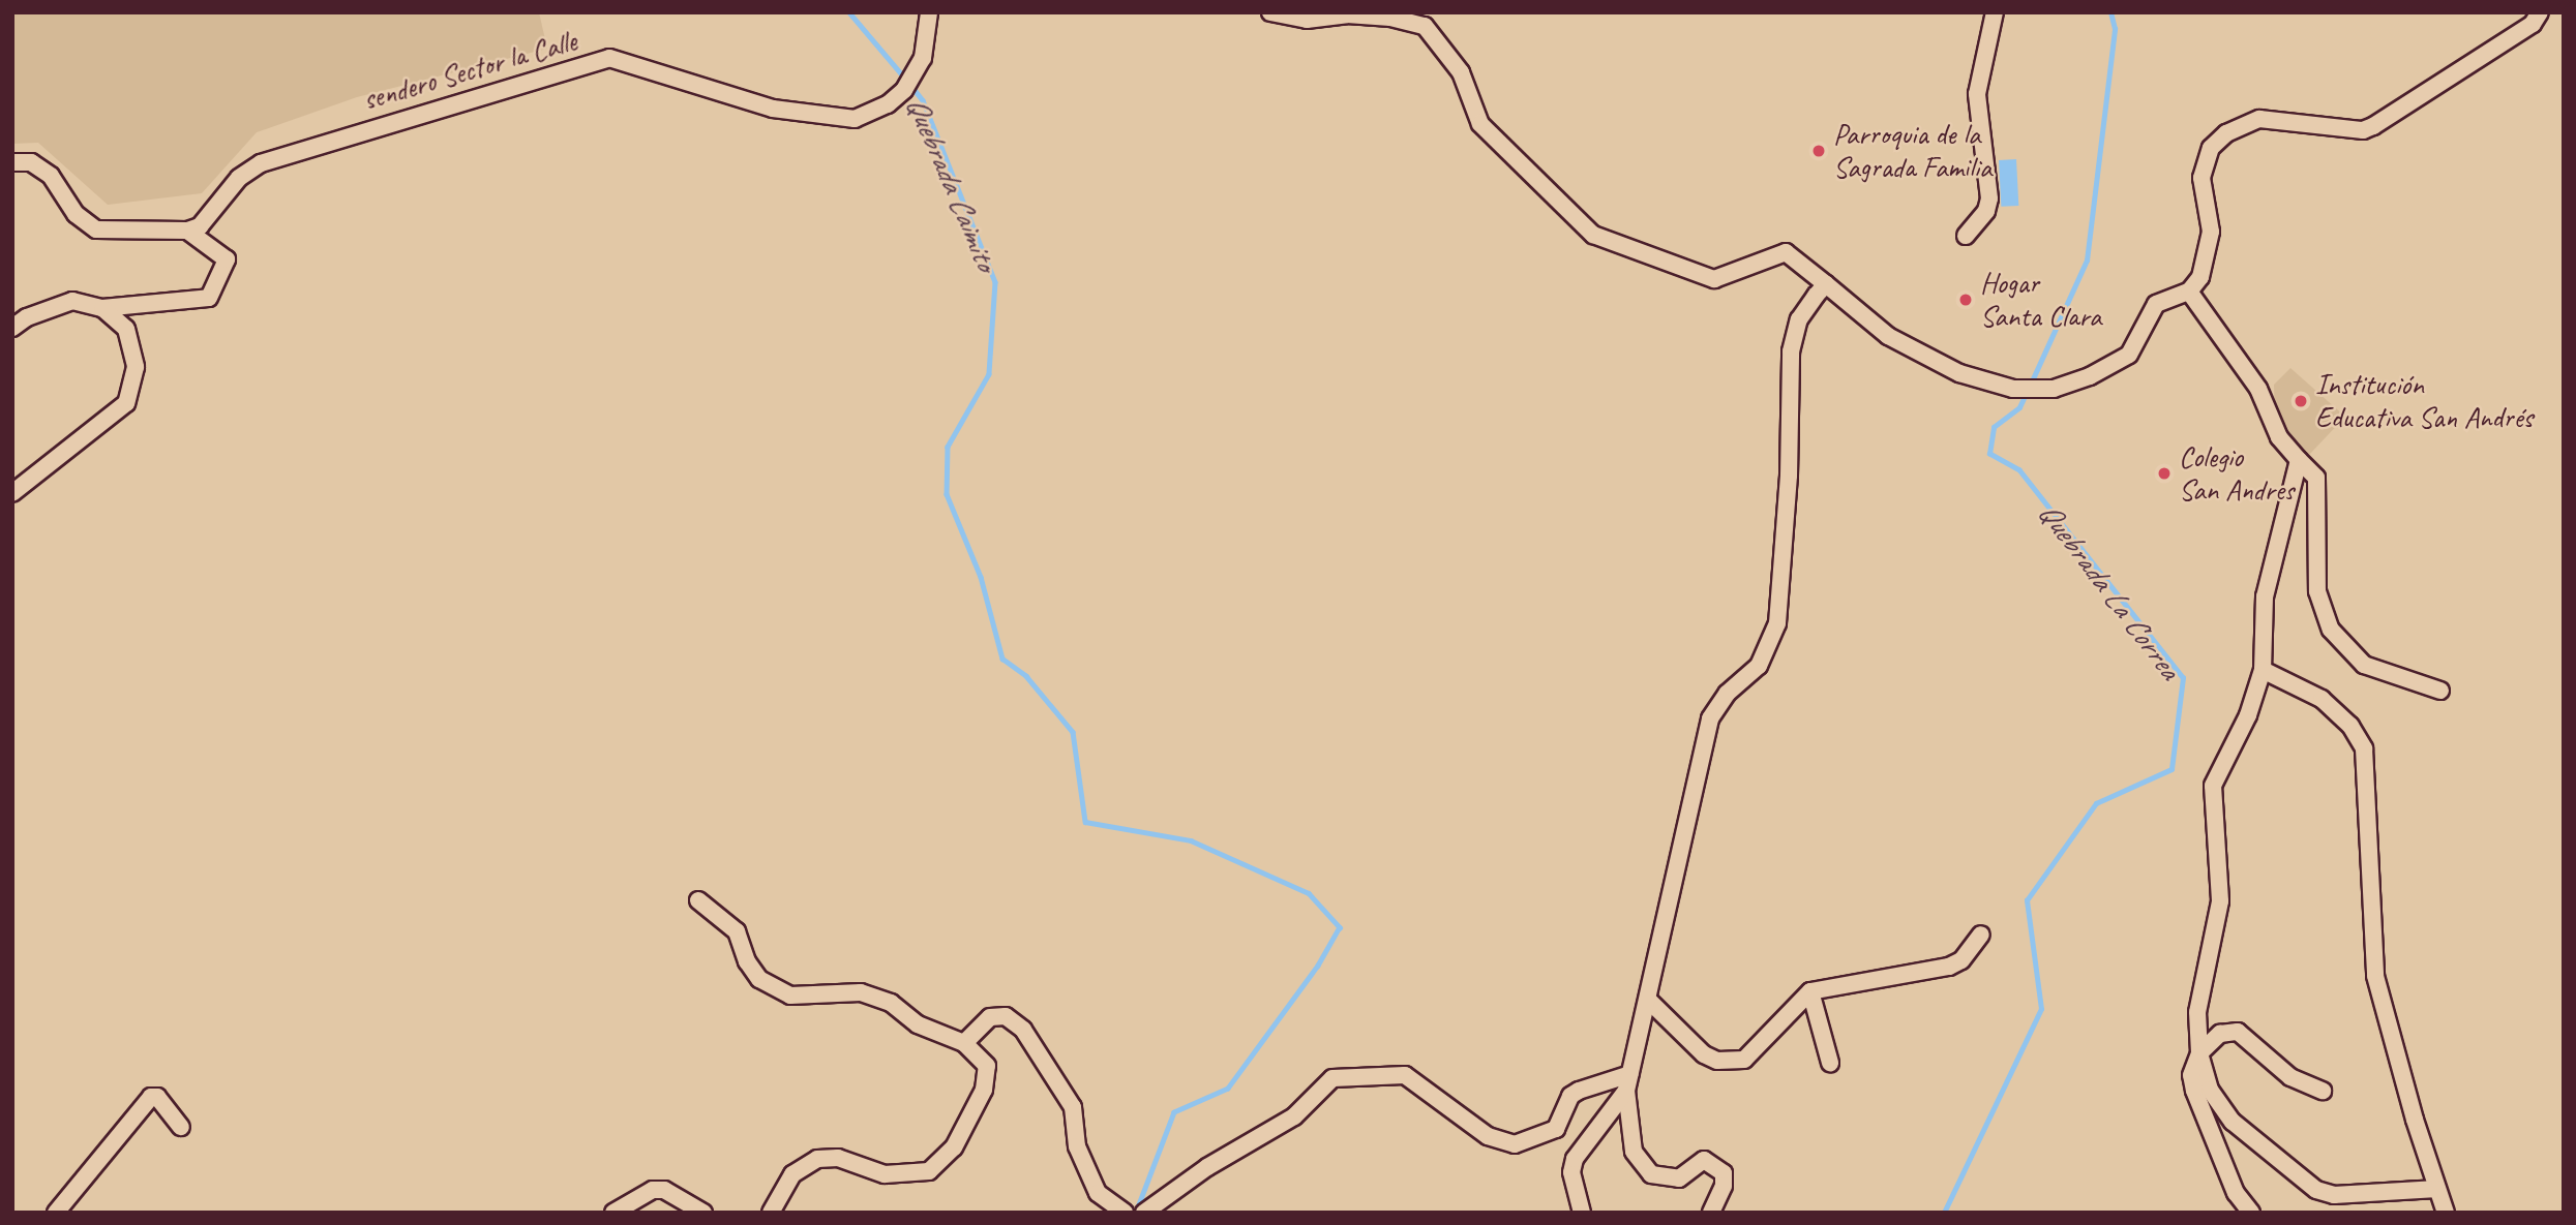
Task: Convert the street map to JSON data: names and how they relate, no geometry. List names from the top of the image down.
{
  "streets": {
    "street": ["sendero Sector la Calle"]
  },
  "water": ["Quebrada Caimito", "Quebrada La Correa"],
  "places": [
    "Parroquia de la Sagrada Familia",
    "Hogar Santa Clara",
    "Institución Educativa San Andrés",
    "Colegio San Andres"
  ]
}
